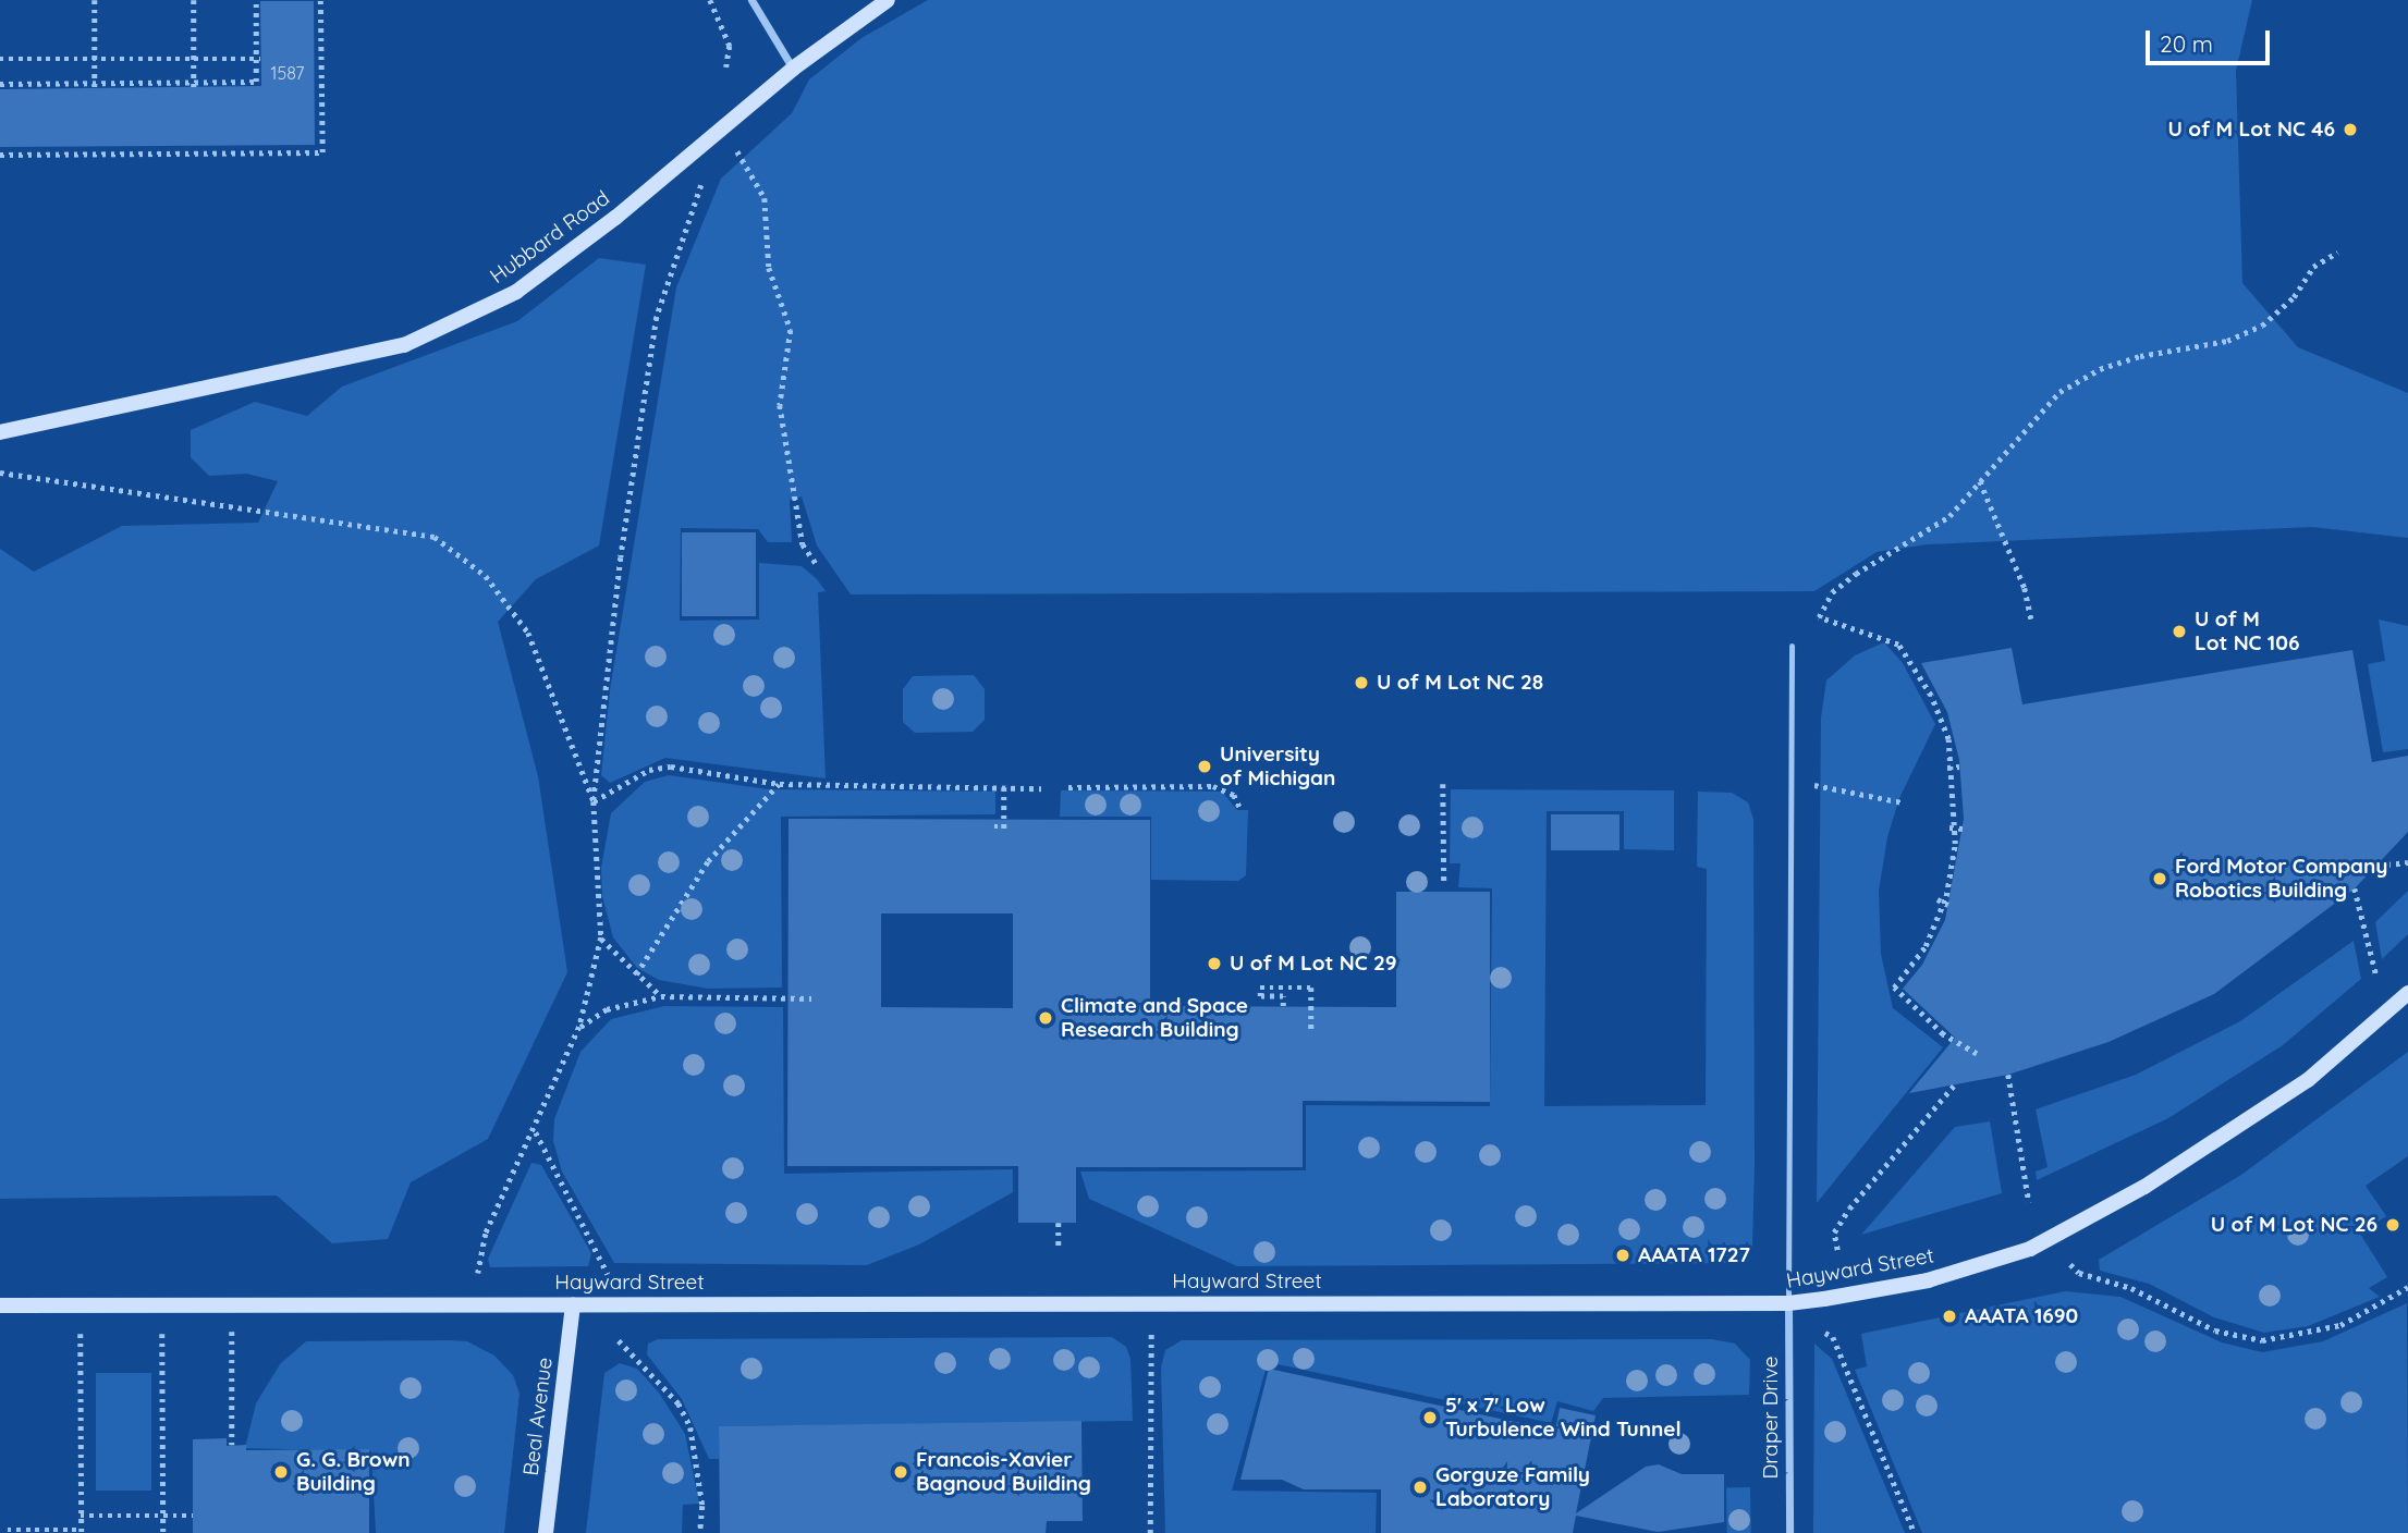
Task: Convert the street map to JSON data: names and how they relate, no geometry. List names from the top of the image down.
{
  "streets": {
    "street": [
      "Hubbard Road",
      "Hayward Street",
      "Beal Avenue",
      "Draper Drive"
    ]
  },
  "crossings": [
    ["Hayward Street", "Beal Avenue"],
    ["Hayward Street", "Draper Drive"]
  ],
  "places": [
    "U of M Lot NC 46",
    "U of M Lot NC 106",
    "U of M Lot NC 28",
    "University of Michigan",
    "Ford Motor Company Robotics Building",
    "U of M Lot NC 29",
    "Climate and Space Research Building",
    "U of M Lot NC 26",
    "AAATA 1727",
    "AAATA 1690",
    "5' x 7' Low Turbulence Wind Tunnel",
    "G. G. Brown Building",
    "Francois‑Xavier Bagnoud Building",
    "Gorguze Family Laboratory"
  ],
  "house_numbers": ["1587"],
  "scale_bar": "20 m"
}
